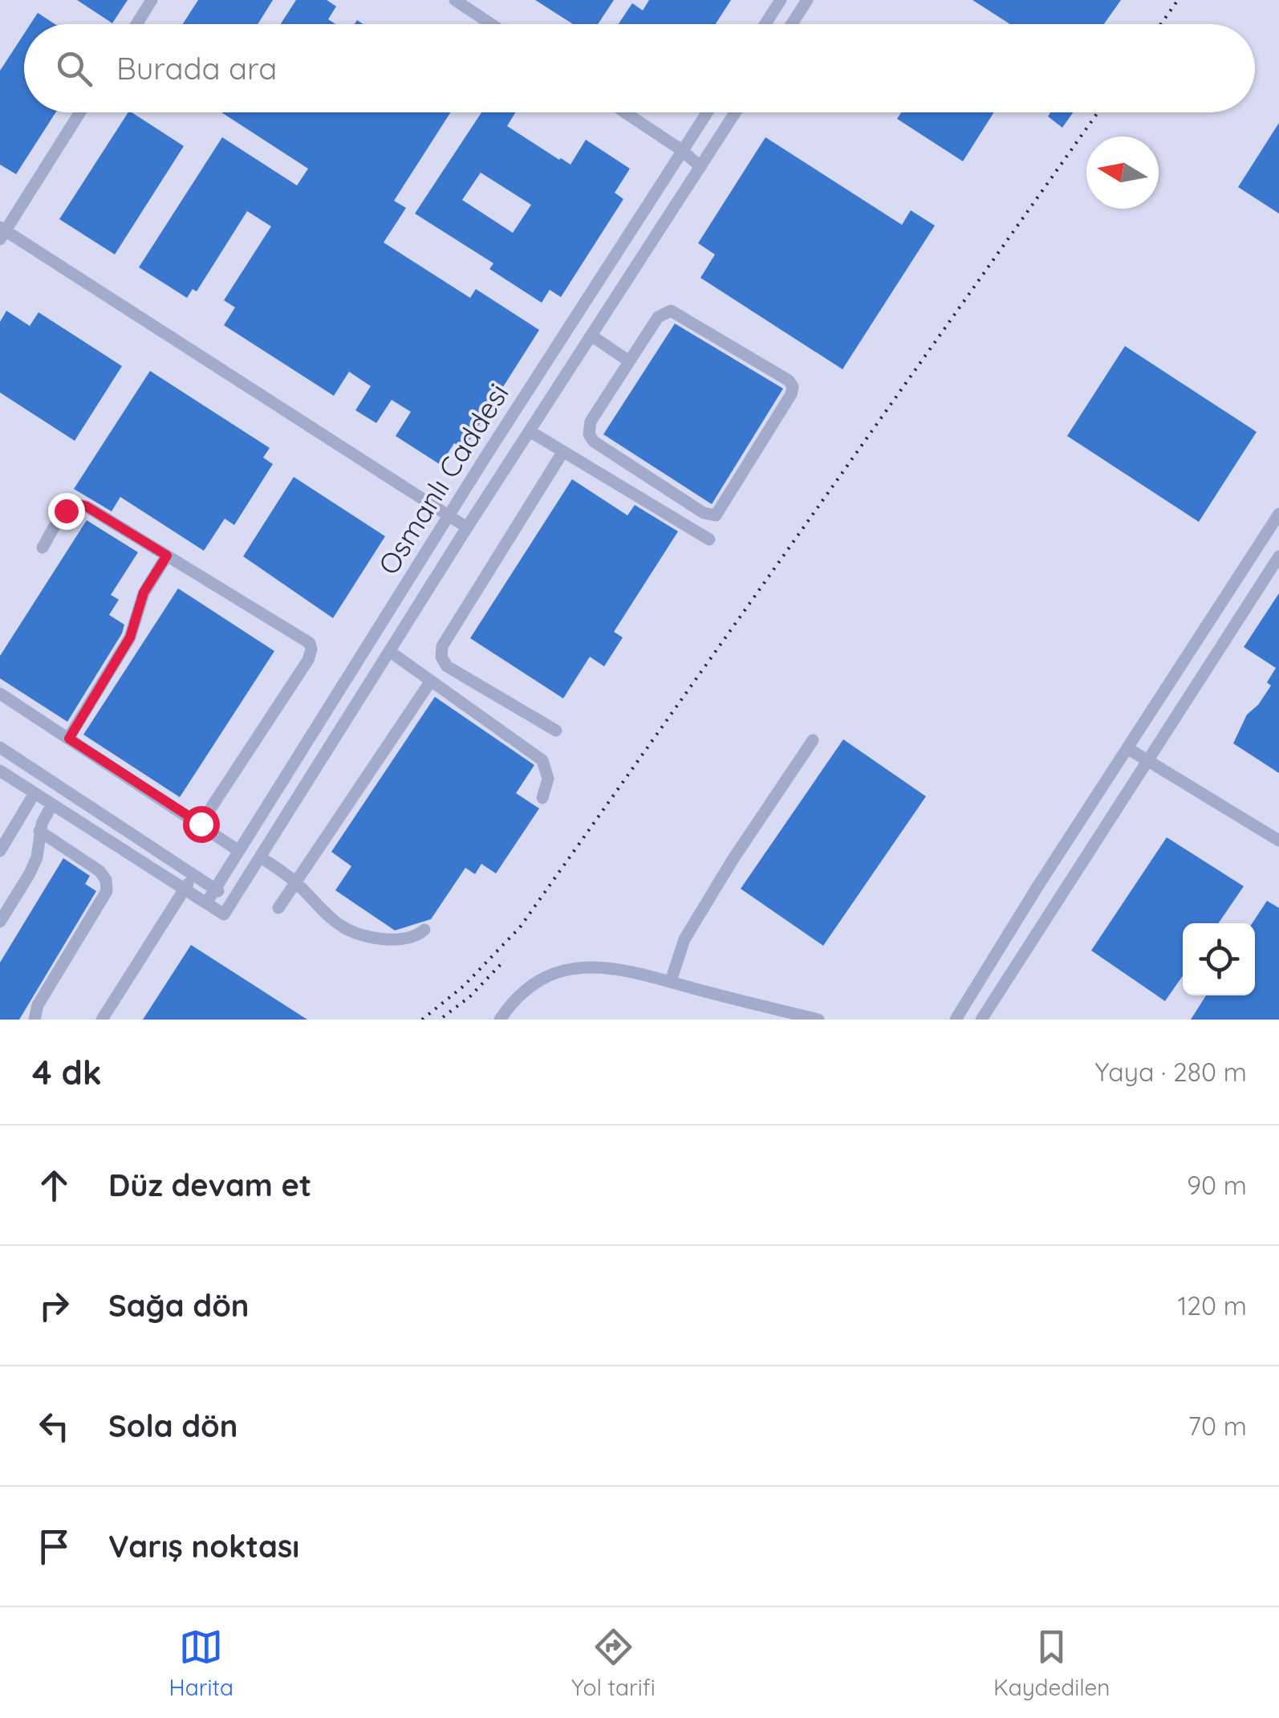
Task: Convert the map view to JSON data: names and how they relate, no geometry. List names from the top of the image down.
{
  "streets": {
    "street": ["Osmanlı Caddesi"]
  },
  "north": "left",
  "page": {
    "search": "Burada ara",
    "heading": ["4 dk", "Yaya · 280 m"],
    "list": [
      ["Düz devam et", "90 m"],
      ["Sağa dön", "120 m"],
      ["Sola dön", "70 m"],
      "Varış noktası"
    ],
    "nav": ["Harita", "Yol tarifi", "Kaydedilen"]
  }
}
